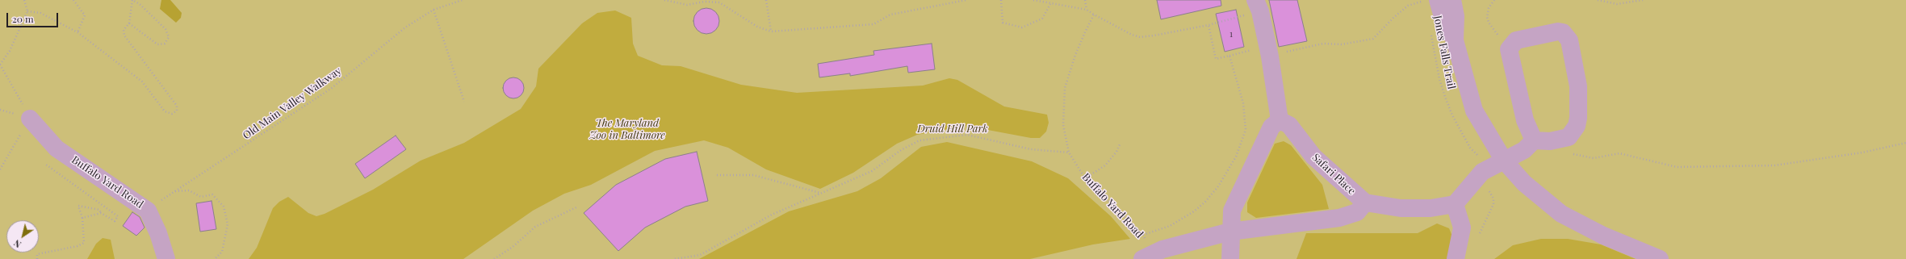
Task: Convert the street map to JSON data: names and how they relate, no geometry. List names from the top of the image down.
{
  "streets": {
    "street": ["Safari Place", "Buffalo Yard Road"],
    "path": ["Jones Falls Trail", "Old Main Valley Walkway"]
  },
  "crossings": [
    ["Old Main Valley Walkway", "Buffalo Yard Road"]
  ],
  "parks": ["The Maryland Zoo in Baltimore", "Druid Hill Park"],
  "house_numbers": ["1"],
  "scale_bar": "20 m",
  "north": "bottom left"
}
